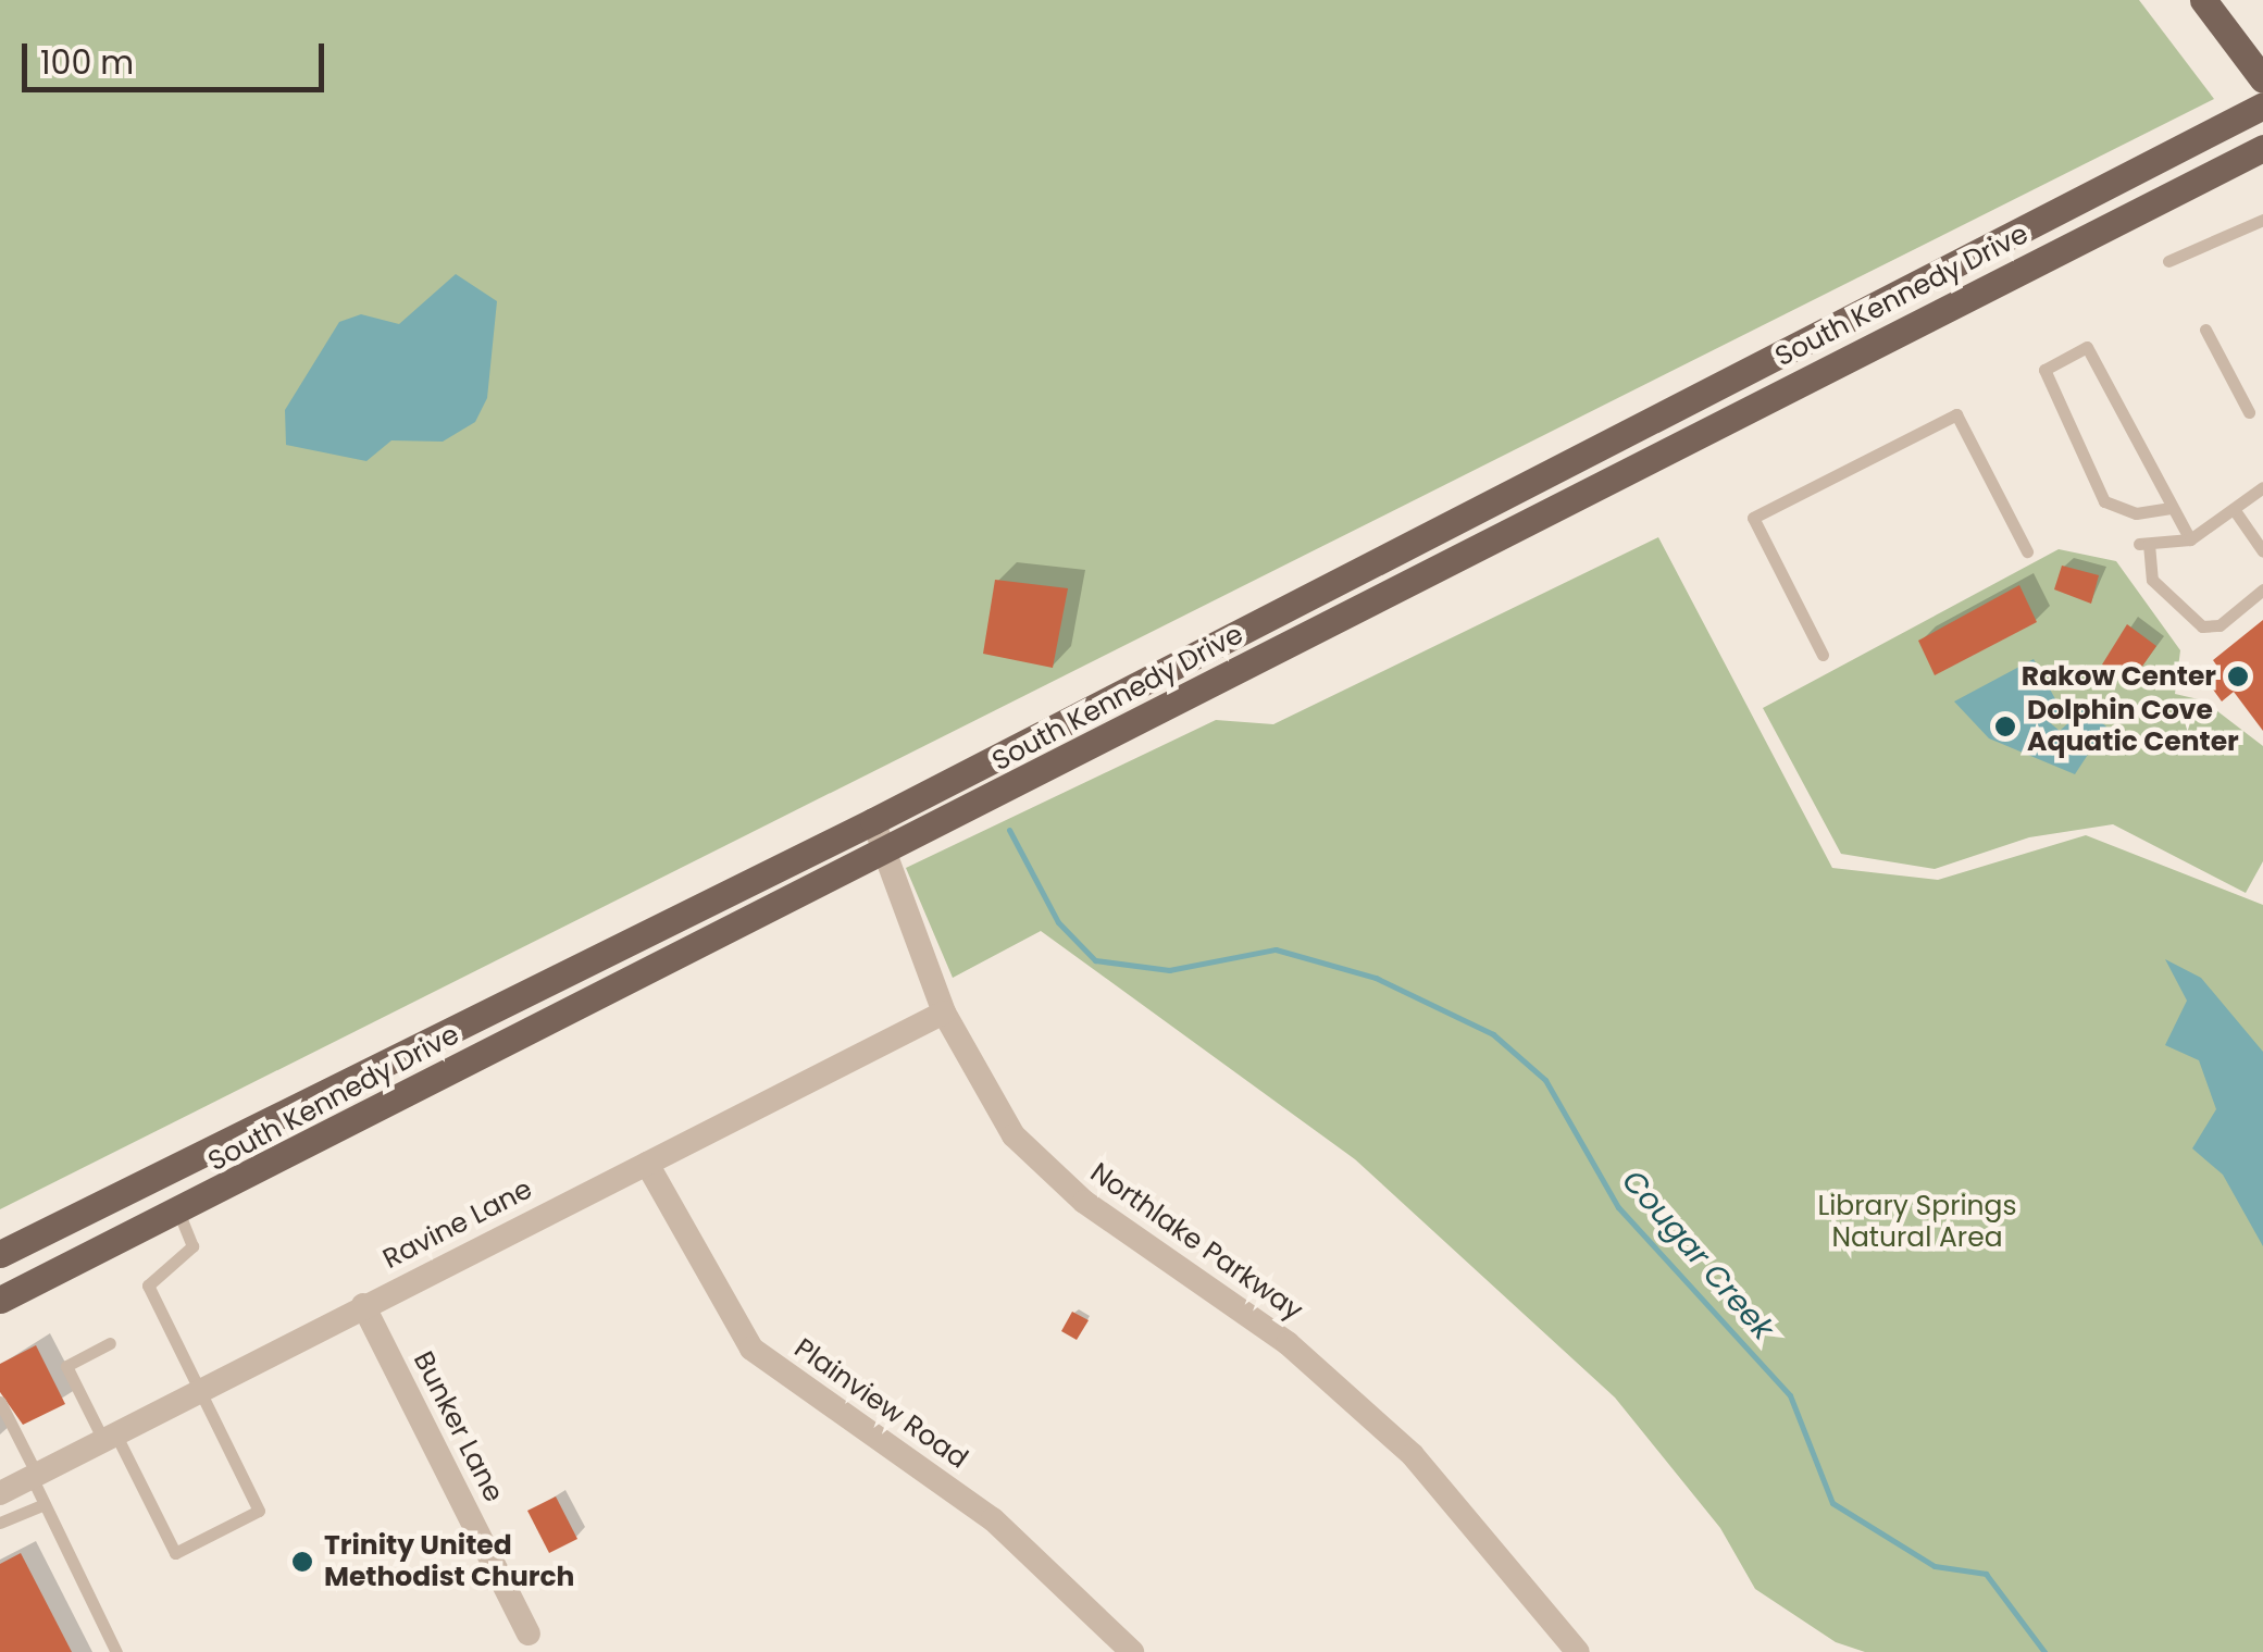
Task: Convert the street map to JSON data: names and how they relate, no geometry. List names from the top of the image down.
{
  "streets": {
    "main road": ["South Kennedy Drive"],
    "street": [
      "Ravine Lane",
      "Northlake Parkway",
      "Plainview Road",
      "Bunker Lane"
    ]
  },
  "crossings": [
    ["South Kennedy Drive", "Northlake Parkway"],
    ["Ravine Lane", "Northlake Parkway"],
    ["Ravine Lane", "Plainview Road"],
    ["Ravine Lane", "Bunker Lane"]
  ],
  "water": ["Cougar Creek"],
  "parks": ["Library Springs Natural Area"],
  "places": ["Rakow Center", "Dolphin Cove Aquatic Center", "Trinity United Methodist Church"],
  "scale_bar": "100 m"
}
